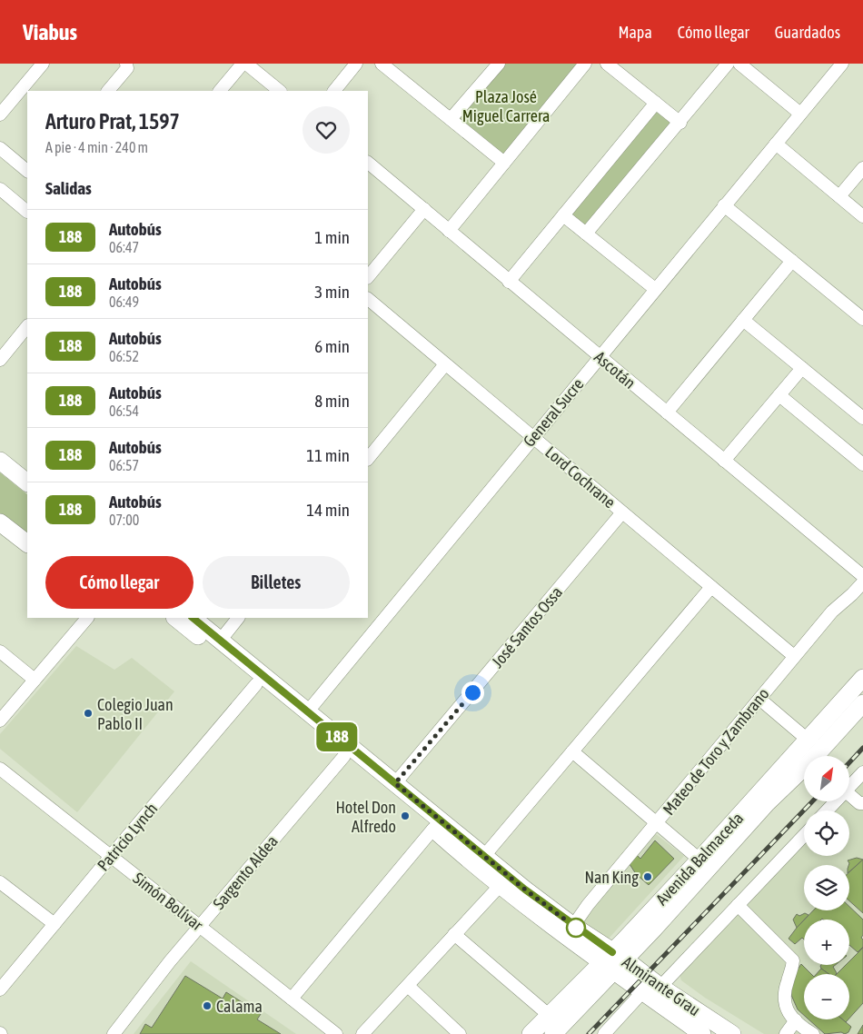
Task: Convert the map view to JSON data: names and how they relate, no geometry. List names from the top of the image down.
{
  "streets": {
    "main road": ["Avenida Balmaceda", "Almirante Grau"],
    "street": [
      "Ascotán",
      "General Sucre",
      "Lord Cochrane",
      "José Santos Ossa",
      "Mateo de Toro y Zambrano",
      "Patricio Lynch",
      "Sargento Aldea",
      "Simón Bolívar"
    ]
  },
  "crossings": [
    ["Ascotán", "General Sucre"],
    ["General Sucre", "Lord Cochrane"],
    ["Lord Cochrane", "José Santos Ossa"],
    ["Lord Cochrane", "Mateo de Toro y Zambrano"],
    ["Patricio Lynch", "Simón Bolívar"],
    ["Avenida Balmaceda", "Almirante Grau"],
    ["Sargento Aldea", "Simón Bolívar"]
  ],
  "parks": ["Plaza José Miguel Carrera"],
  "places": [
    "Colegio Juan Pablo II",
    "Hotel Don Alfredo",
    "Nan King",
    "Calama"
  ],
  "lines": ["bus line 188"],
  "north": "top right",
  "page": {
    "header": "Viabus",
    "nav": ["Mapa", "Cómo llegar", "Guardados"],
    "on_map": "188",
    "heading": [
      ["Arturo Prat, 1597", "A pie · 4 min · 240 m"],
      "Salidas"
    ],
    "list": [
      {
        "mark": "188",
        "name": "Autobús",
        "note": "06:47",
        "value": "1 min"
      },
      {
        "mark": "188",
        "name": "Autobús",
        "note": "06:49",
        "value": "3 min"
      },
      {
        "mark": "188",
        "name": "Autobús",
        "note": "06:52",
        "value": "6 min"
      },
      {
        "mark": "188",
        "name": "Autobús",
        "note": "06:54",
        "value": "8 min"
      },
      {
        "mark": "188",
        "name": "Autobús",
        "note": "06:57",
        "value": "11 min"
      },
      {
        "mark": "188",
        "name": "Autobús",
        "note": "07:00",
        "value": "14 min"
      }
    ],
    "buttons": ["Cómo llegar", "Billetes"],
    "map_buttons": ["+", "−"]
  }
}
